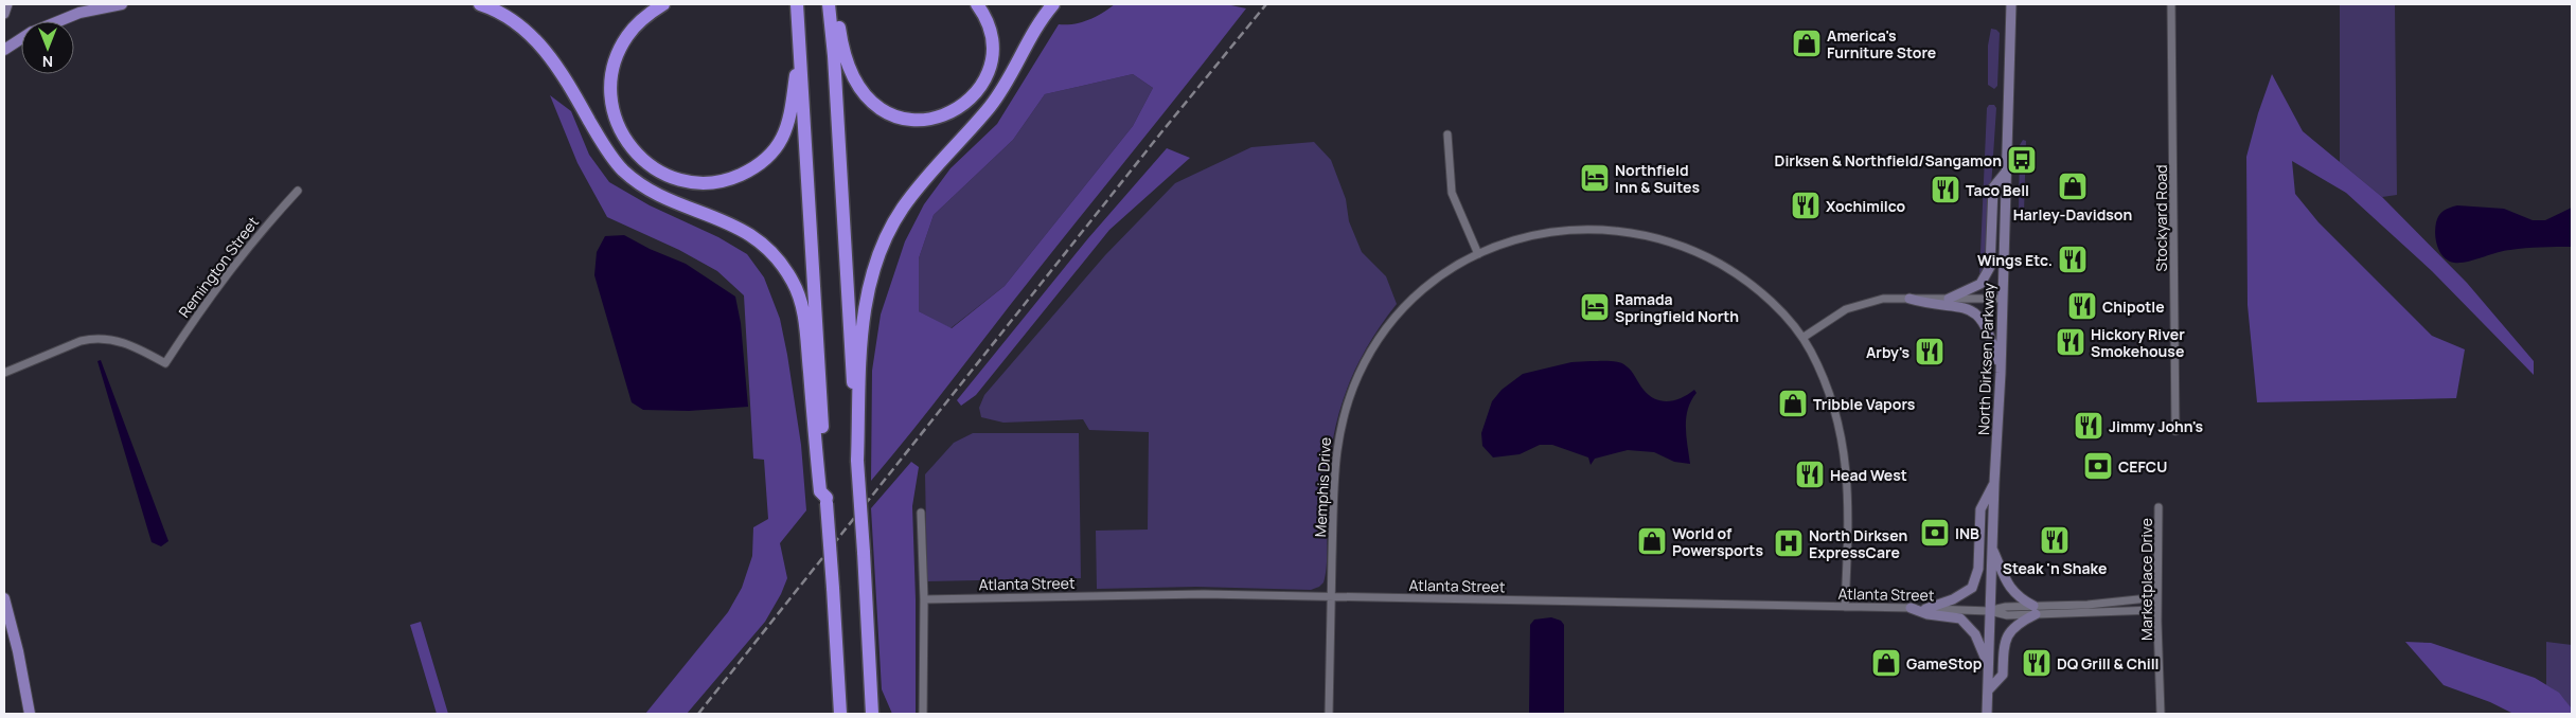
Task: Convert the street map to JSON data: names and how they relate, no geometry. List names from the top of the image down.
{
  "streets": {
    "street": [
      "Stockyard Road",
      "Remington Street",
      "North Dirksen Parkway",
      "Memphis Drive",
      "Marketplace Drive",
      "Atlanta Street"
    ]
  },
  "crossings": [
    ["North Dirksen Parkway", "Atlanta Street"],
    ["Memphis Drive", "Atlanta Street"],
    ["Marketplace Drive", "Atlanta Street"]
  ],
  "places": {
    "shop": [
      "America's Furniture Store",
      "Harley-Davidson",
      "Tribble Vapors",
      "World of Powersports",
      "GameStop"
    ],
    "bus stop": ["Dirksen & Northfield/Sangamon"],
    "hotel": ["Northfield Inn & Suites", "Ramada Springfield North"],
    "restaurant": [
      "Taco Bell",
      "Xochimilco",
      "Wings Etc.",
      "Chipotle",
      "Hickory River Smokehouse",
      "Arby's",
      "Jimmy John's",
      "Head West",
      "Steak 'n Shake",
      "DQ Grill & Chill"
    ],
    "bank": ["CEFCU", "INB"],
    "hospital": ["North Dirksen ExpressCare"]
  },
  "north": "bottom"
}
